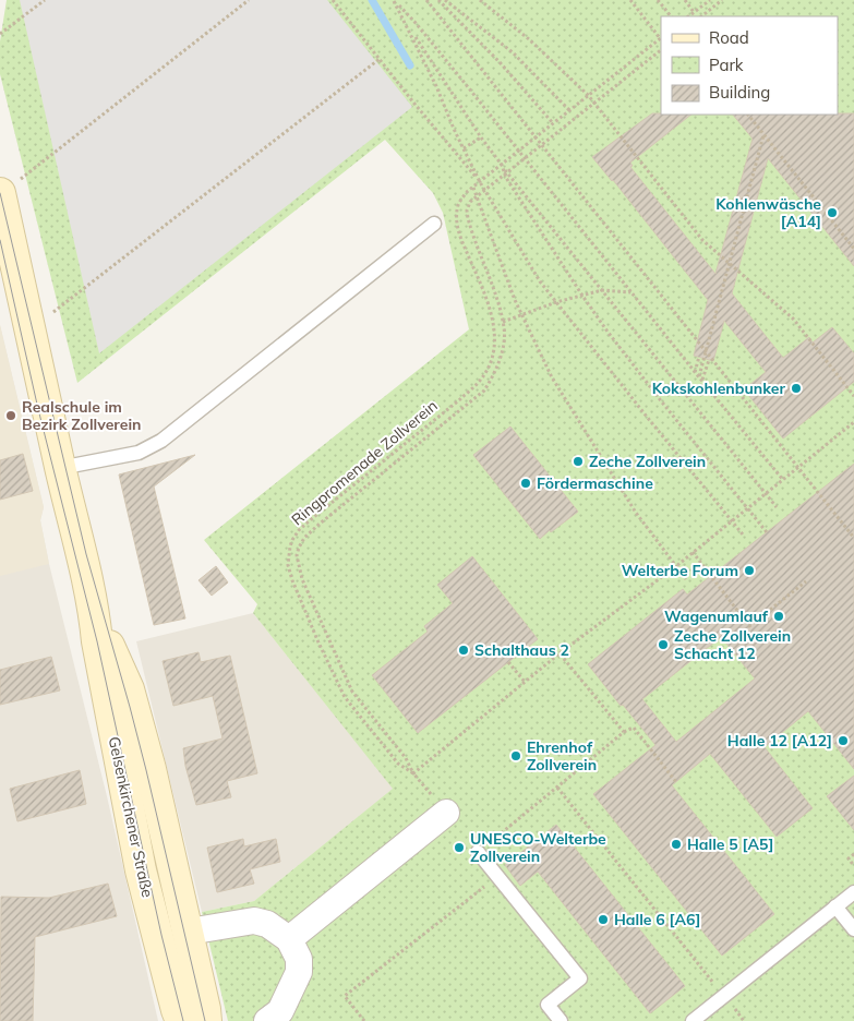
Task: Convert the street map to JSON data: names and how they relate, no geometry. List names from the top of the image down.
{
  "streets": {
    "main road": ["Gelsenkirchener Straße"],
    "path": ["Ringpromenade Zollverein"]
  },
  "places": [
    "Kohlenwäsche [A14]",
    "Kokskohlenbunker",
    "Realschule im Bezirk Zollverein",
    "Zeche Zollverein",
    "Fördermaschine",
    "Welterbe Forum",
    "Wagenumlauf",
    "Zeche Zollverein Schacht 12",
    "Schalthaus 2",
    "Halle 12 [A12]",
    "Ehrenhof Zollverein",
    "Halle 5 [A5]",
    "UNESCO-Welterbe Zollverein",
    "Halle 6 [A6]"
  ],
  "legend": ["Road", "Park", "Building"]
}
